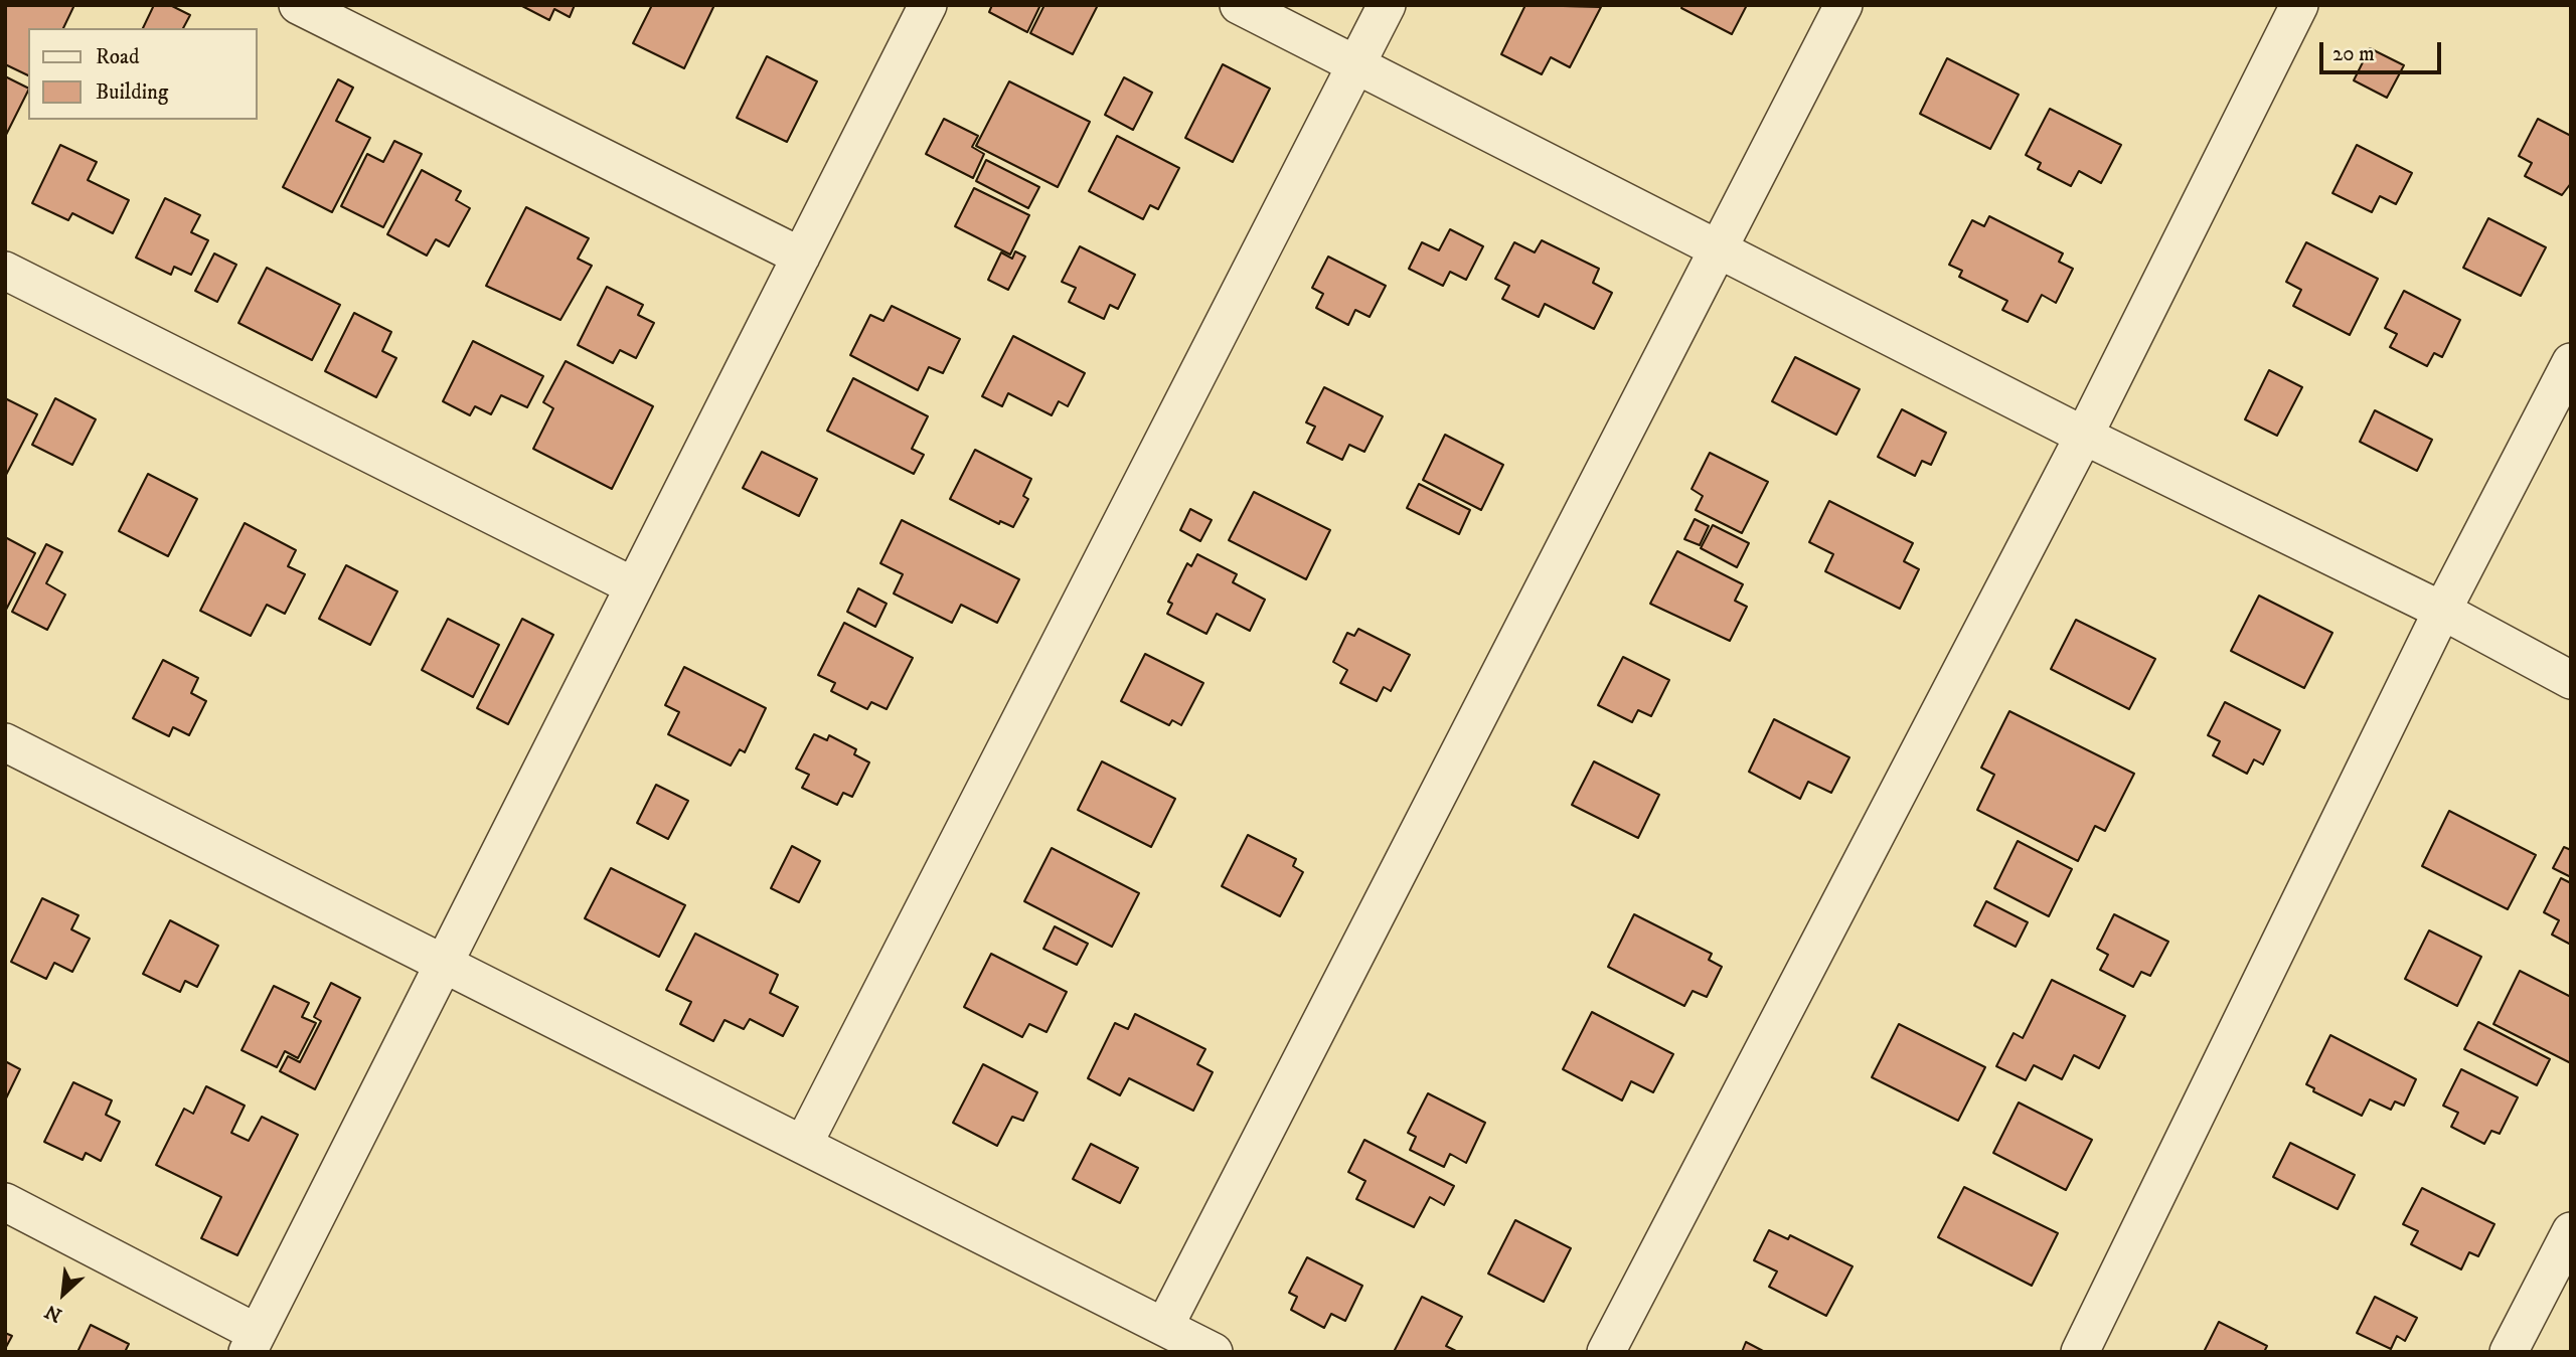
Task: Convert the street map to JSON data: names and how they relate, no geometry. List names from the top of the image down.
{
  "legend": ["Road", "Building"],
  "scale_bar": "20 m",
  "north": "bottom left"
}
